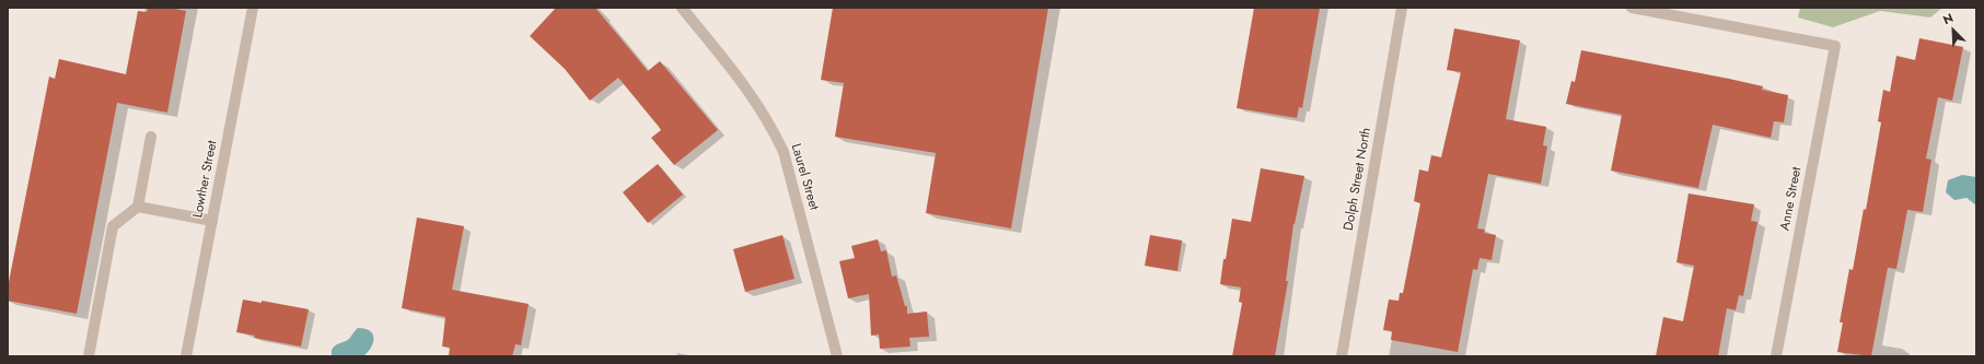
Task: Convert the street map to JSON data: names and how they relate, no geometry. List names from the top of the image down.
{
  "streets": {
    "street": [
      "Laurel Street",
      "Lowther Street",
      "Dolph Street North",
      "Anne Street"
    ]
  },
  "north": "top left"
}
